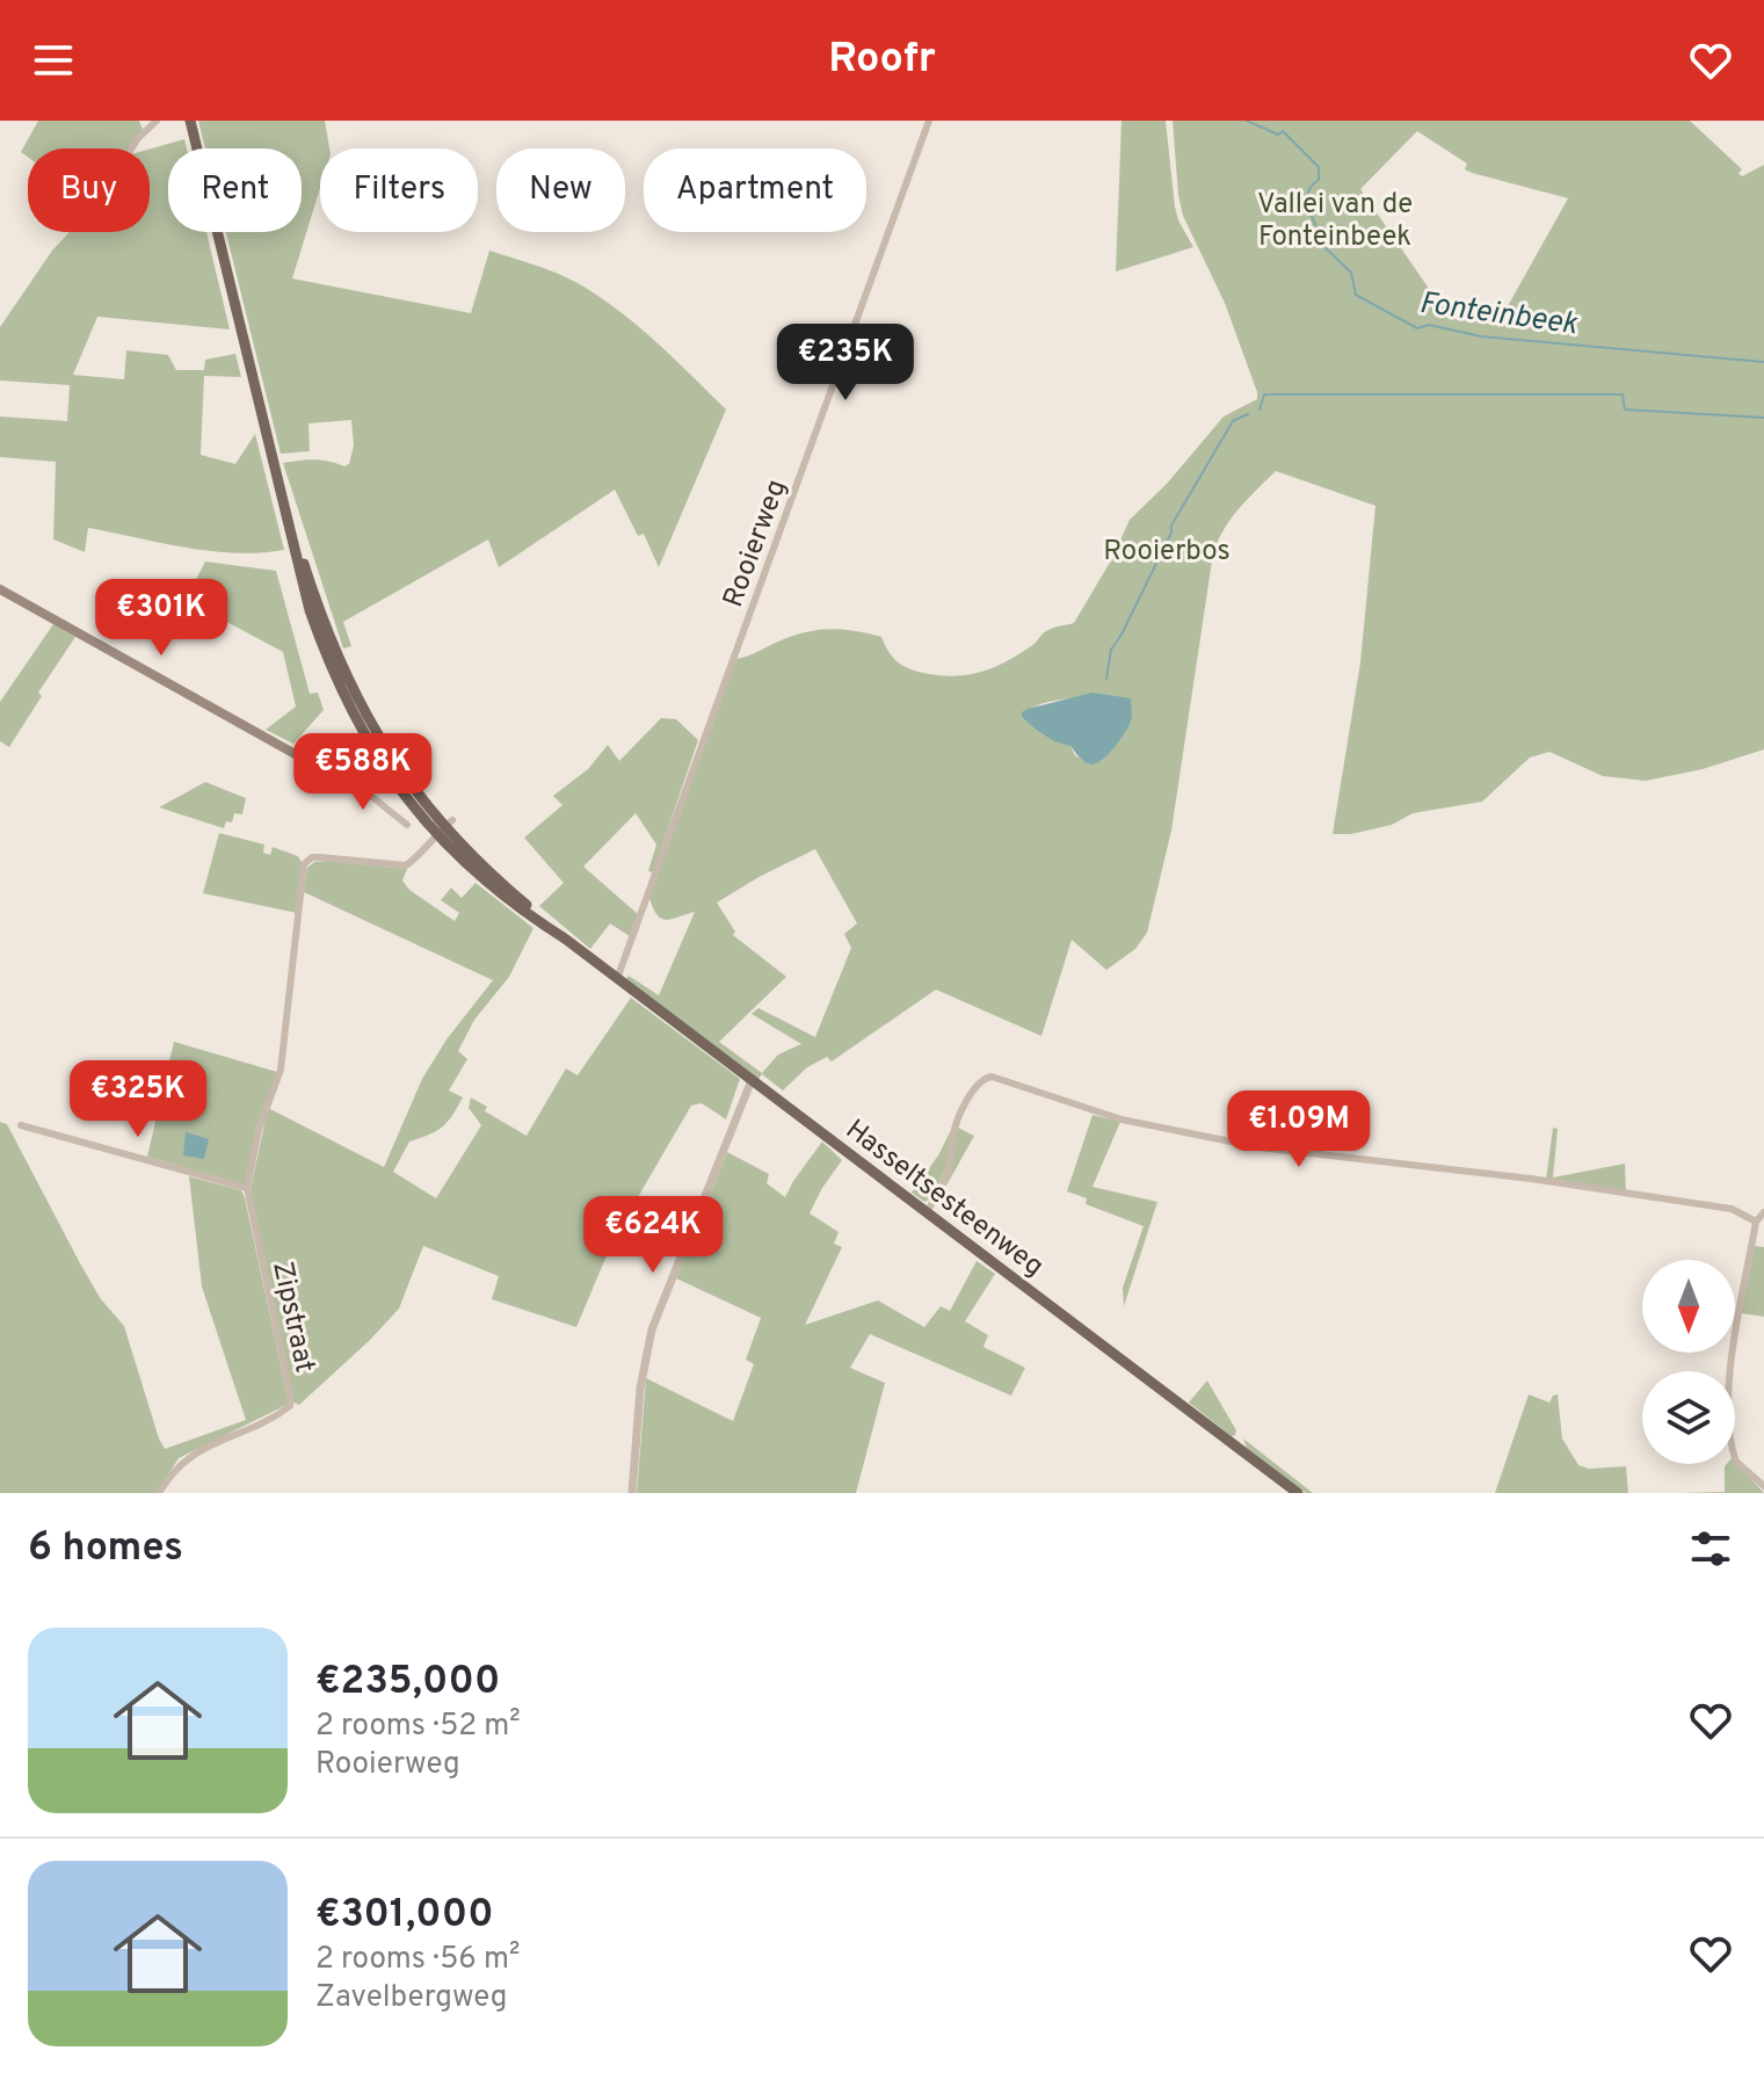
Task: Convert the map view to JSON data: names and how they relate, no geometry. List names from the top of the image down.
{
  "streets": {
    "main road": ["Hasseltsesteenweg"],
    "street": ["Rooierweg", "Zipstraat"]
  },
  "crossings": [
    ["Rooierweg", "Hasseltsesteenweg"]
  ],
  "water": ["Fonteinbeek"],
  "parks": ["Vallei van de Fonteinbeek", "Rooierbos"],
  "north": "bottom",
  "page": {
    "header": "Roofr",
    "chip": [
      "Buy",
      "Rent",
      "Filters",
      "New",
      "Apartment"
    ],
    "price": [
      "€235K",
      "€301K",
      "€588K",
      "€325K",
      "€1.09M",
      "€624K"
    ],
    "heading": "6 homes",
    "list": [
      {
        "name": "€235,000",
        "note": "2 rooms · 52 m² · Rooierweg"
      },
      {
        "name": "€301,000",
        "note": "2 rooms · 56 m² · Zavelbergweg"
      }
    ]
  }
}
